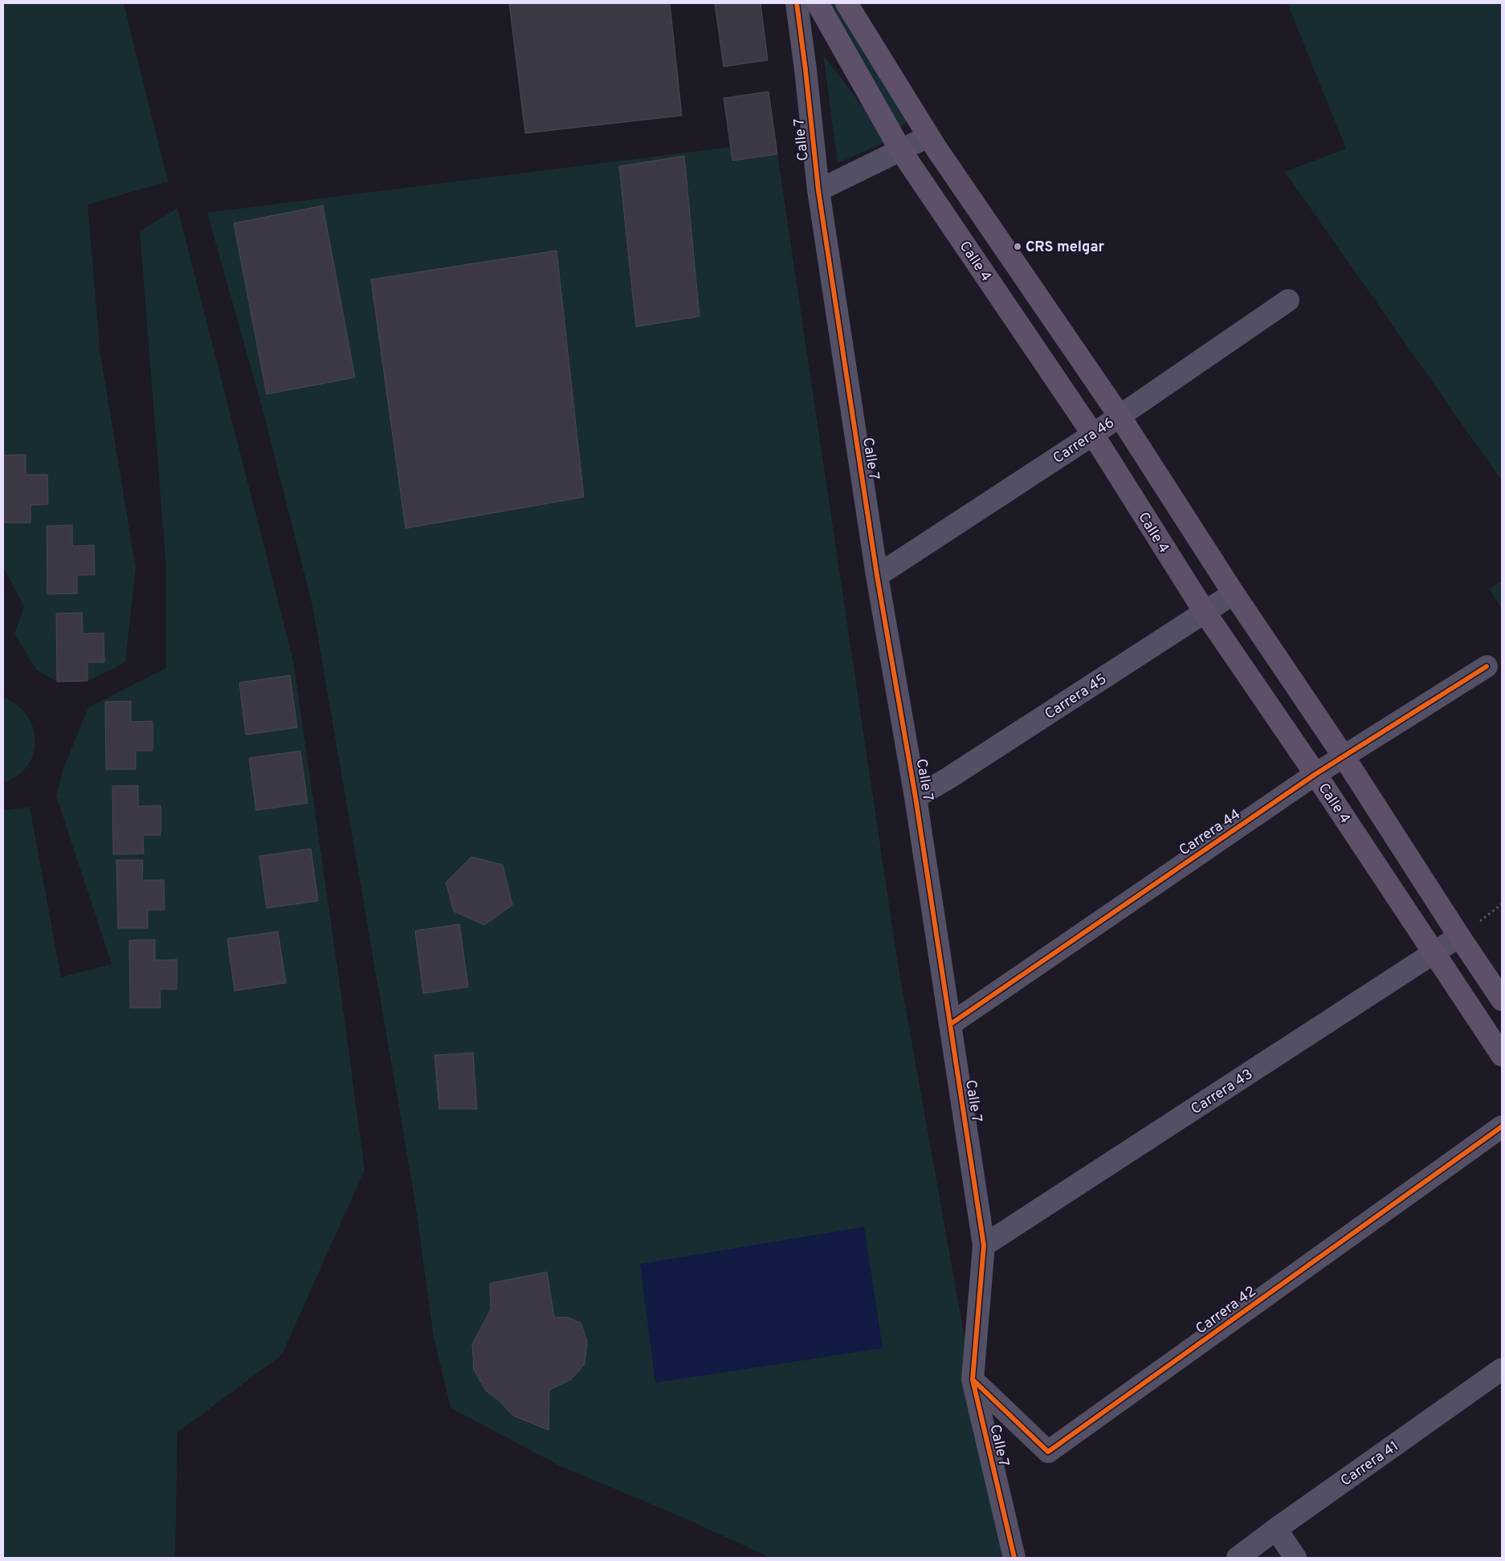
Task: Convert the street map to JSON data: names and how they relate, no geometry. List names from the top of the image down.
{
  "streets": {
    "main road": ["Calle 4"],
    "street": [
      "Calle 7",
      "Carrera 46",
      "Carrera 45",
      "Carrera 44",
      "Carrera 43",
      "Carrera 42",
      "Carrera 41"
    ]
  },
  "crossings": [
    ["Calle 7", "Carrera 46"],
    ["Calle 7", "Carrera 45"],
    ["Calle 7", "Carrera 44"],
    ["Calle 7", "Carrera 43"],
    ["Calle 7", "Carrera 42"],
    ["Calle 4", "Carrera 46"],
    ["Calle 4", "Carrera 45"],
    ["Calle 4", "Carrera 44"],
    ["Calle 4", "Carrera 43"]
  ],
  "places": ["CRS melgar"]
}
